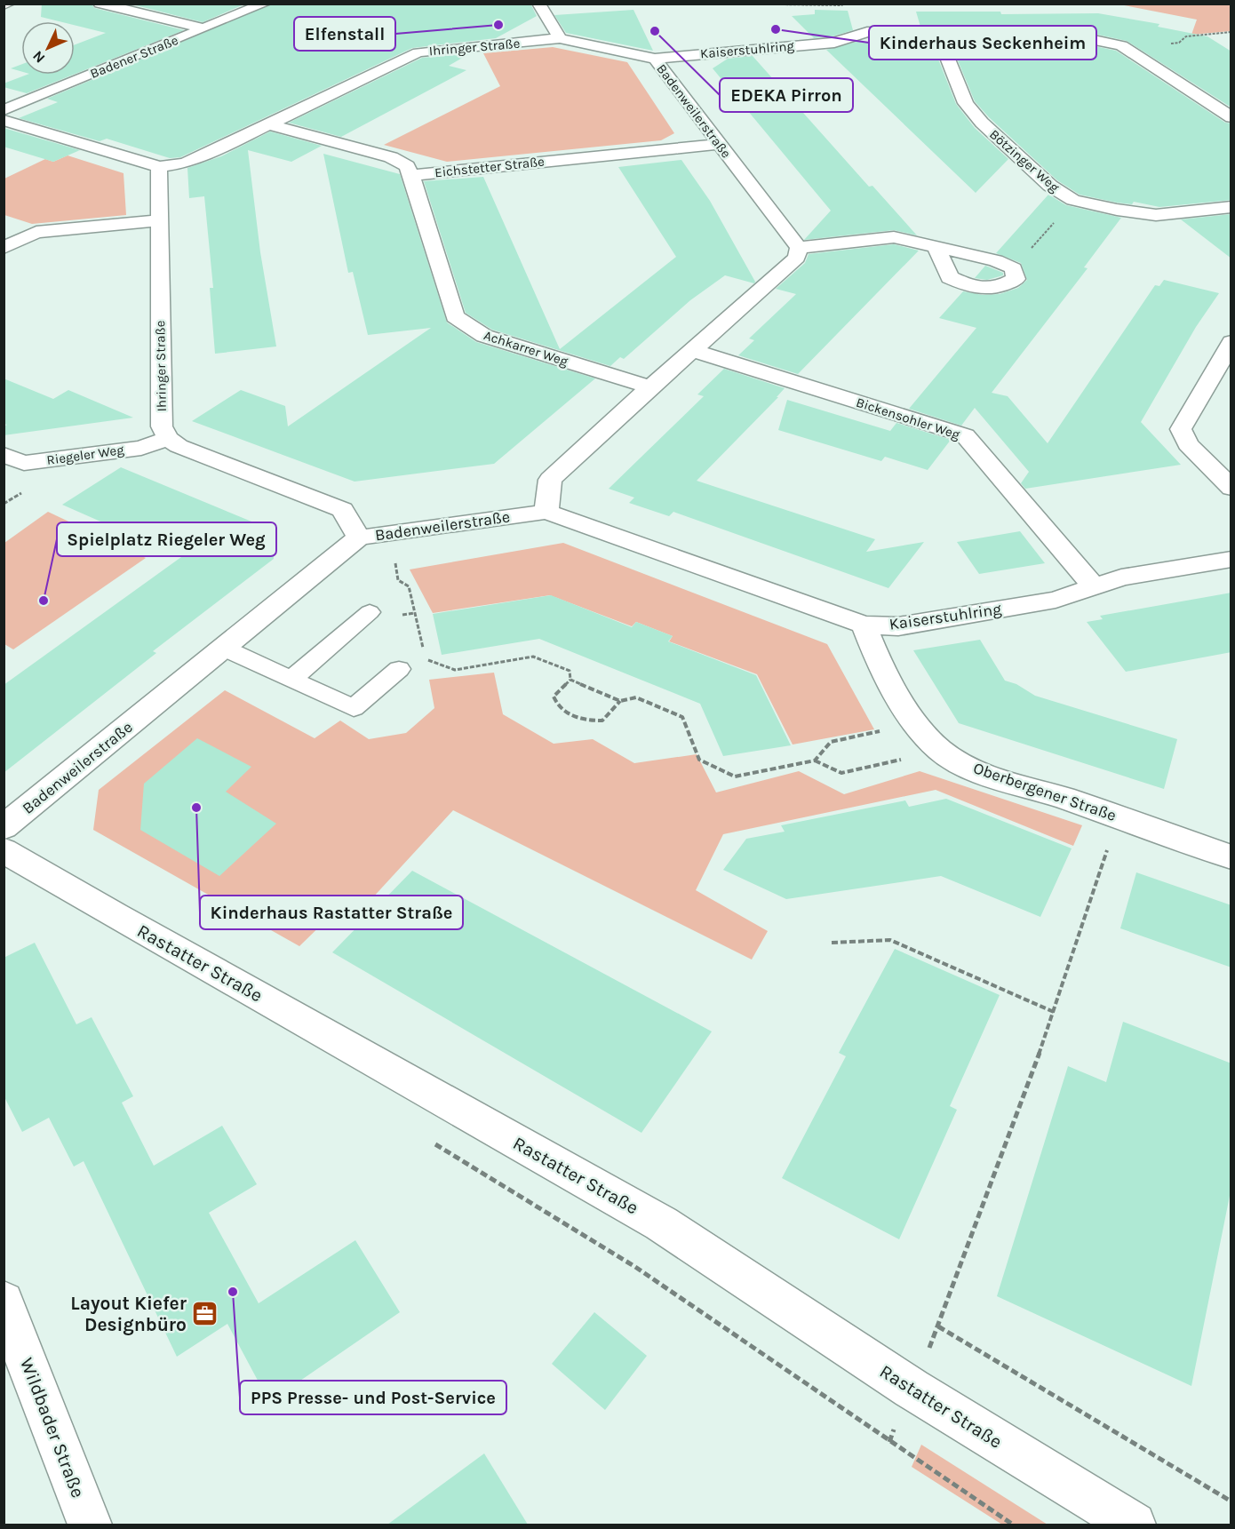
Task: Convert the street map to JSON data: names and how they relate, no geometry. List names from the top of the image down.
{
  "streets": {
    "street": [
      "Ihringer Straße",
      "Kaiserstuhlring",
      "Badener Straße",
      "Badenweilerstraße",
      "Bötzinger Weg",
      "Eichstetter Straße",
      "Achkarrer Weg",
      "Bickensohler Weg",
      "Riegeler Weg",
      "Oberbergener Straße",
      "Rastatter Straße",
      "Wildbader Straße"
    ]
  },
  "crossings": [
    ["Ihringer Straße", "Badenweilerstraße"],
    ["Ihringer Straße", "Eichstetter Straße"],
    ["Ihringer Straße", "Riegeler Weg"],
    ["Kaiserstuhlring", "Badenweilerstraße"],
    ["Kaiserstuhlring", "Bötzinger Weg"],
    ["Kaiserstuhlring", "Bickensohler Weg"],
    ["Kaiserstuhlring", "Oberbergener Straße"],
    ["Badenweilerstraße", "Eichstetter Straße"],
    ["Eichstetter Straße", "Achkarrer Weg"]
  ],
  "places": {
    "other": [
      "Elfenstall",
      "Kinderhaus Seckenheim",
      "EDEKA Pirron",
      "Spielplatz Riegeler Weg",
      "Kinderhaus Rastatter Straße",
      "PPS Presse- und Post-Service"
    ],
    "office": ["Layout Kiefer Designbüro"]
  },
  "north": "bottom left"
}
